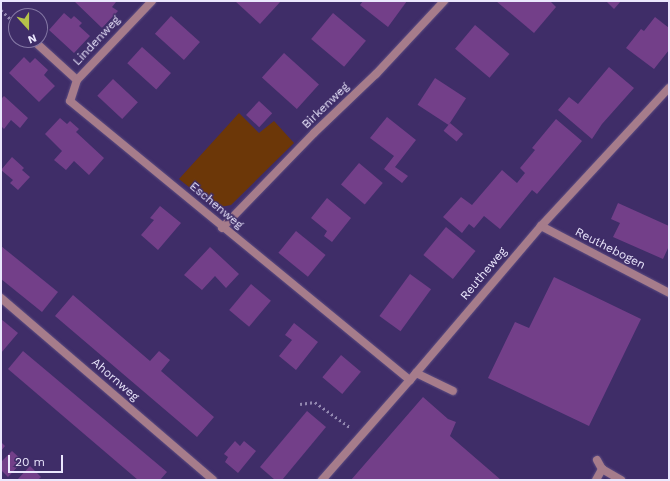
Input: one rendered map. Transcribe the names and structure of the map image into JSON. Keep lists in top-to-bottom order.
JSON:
{
  "streets": {
    "street": [
      "Lindenweg",
      "Birkenweg",
      "Eschenweg",
      "Reuthebogen",
      "Reutheweg",
      "Ahornweg"
    ]
  },
  "crossings": [
    ["Lindenweg", "Eschenweg"],
    ["Birkenweg", "Eschenweg"],
    ["Eschenweg", "Reutheweg"],
    ["Reuthebogen", "Reutheweg"]
  ],
  "scale_bar": "20 m",
  "north": "bottom"
}
